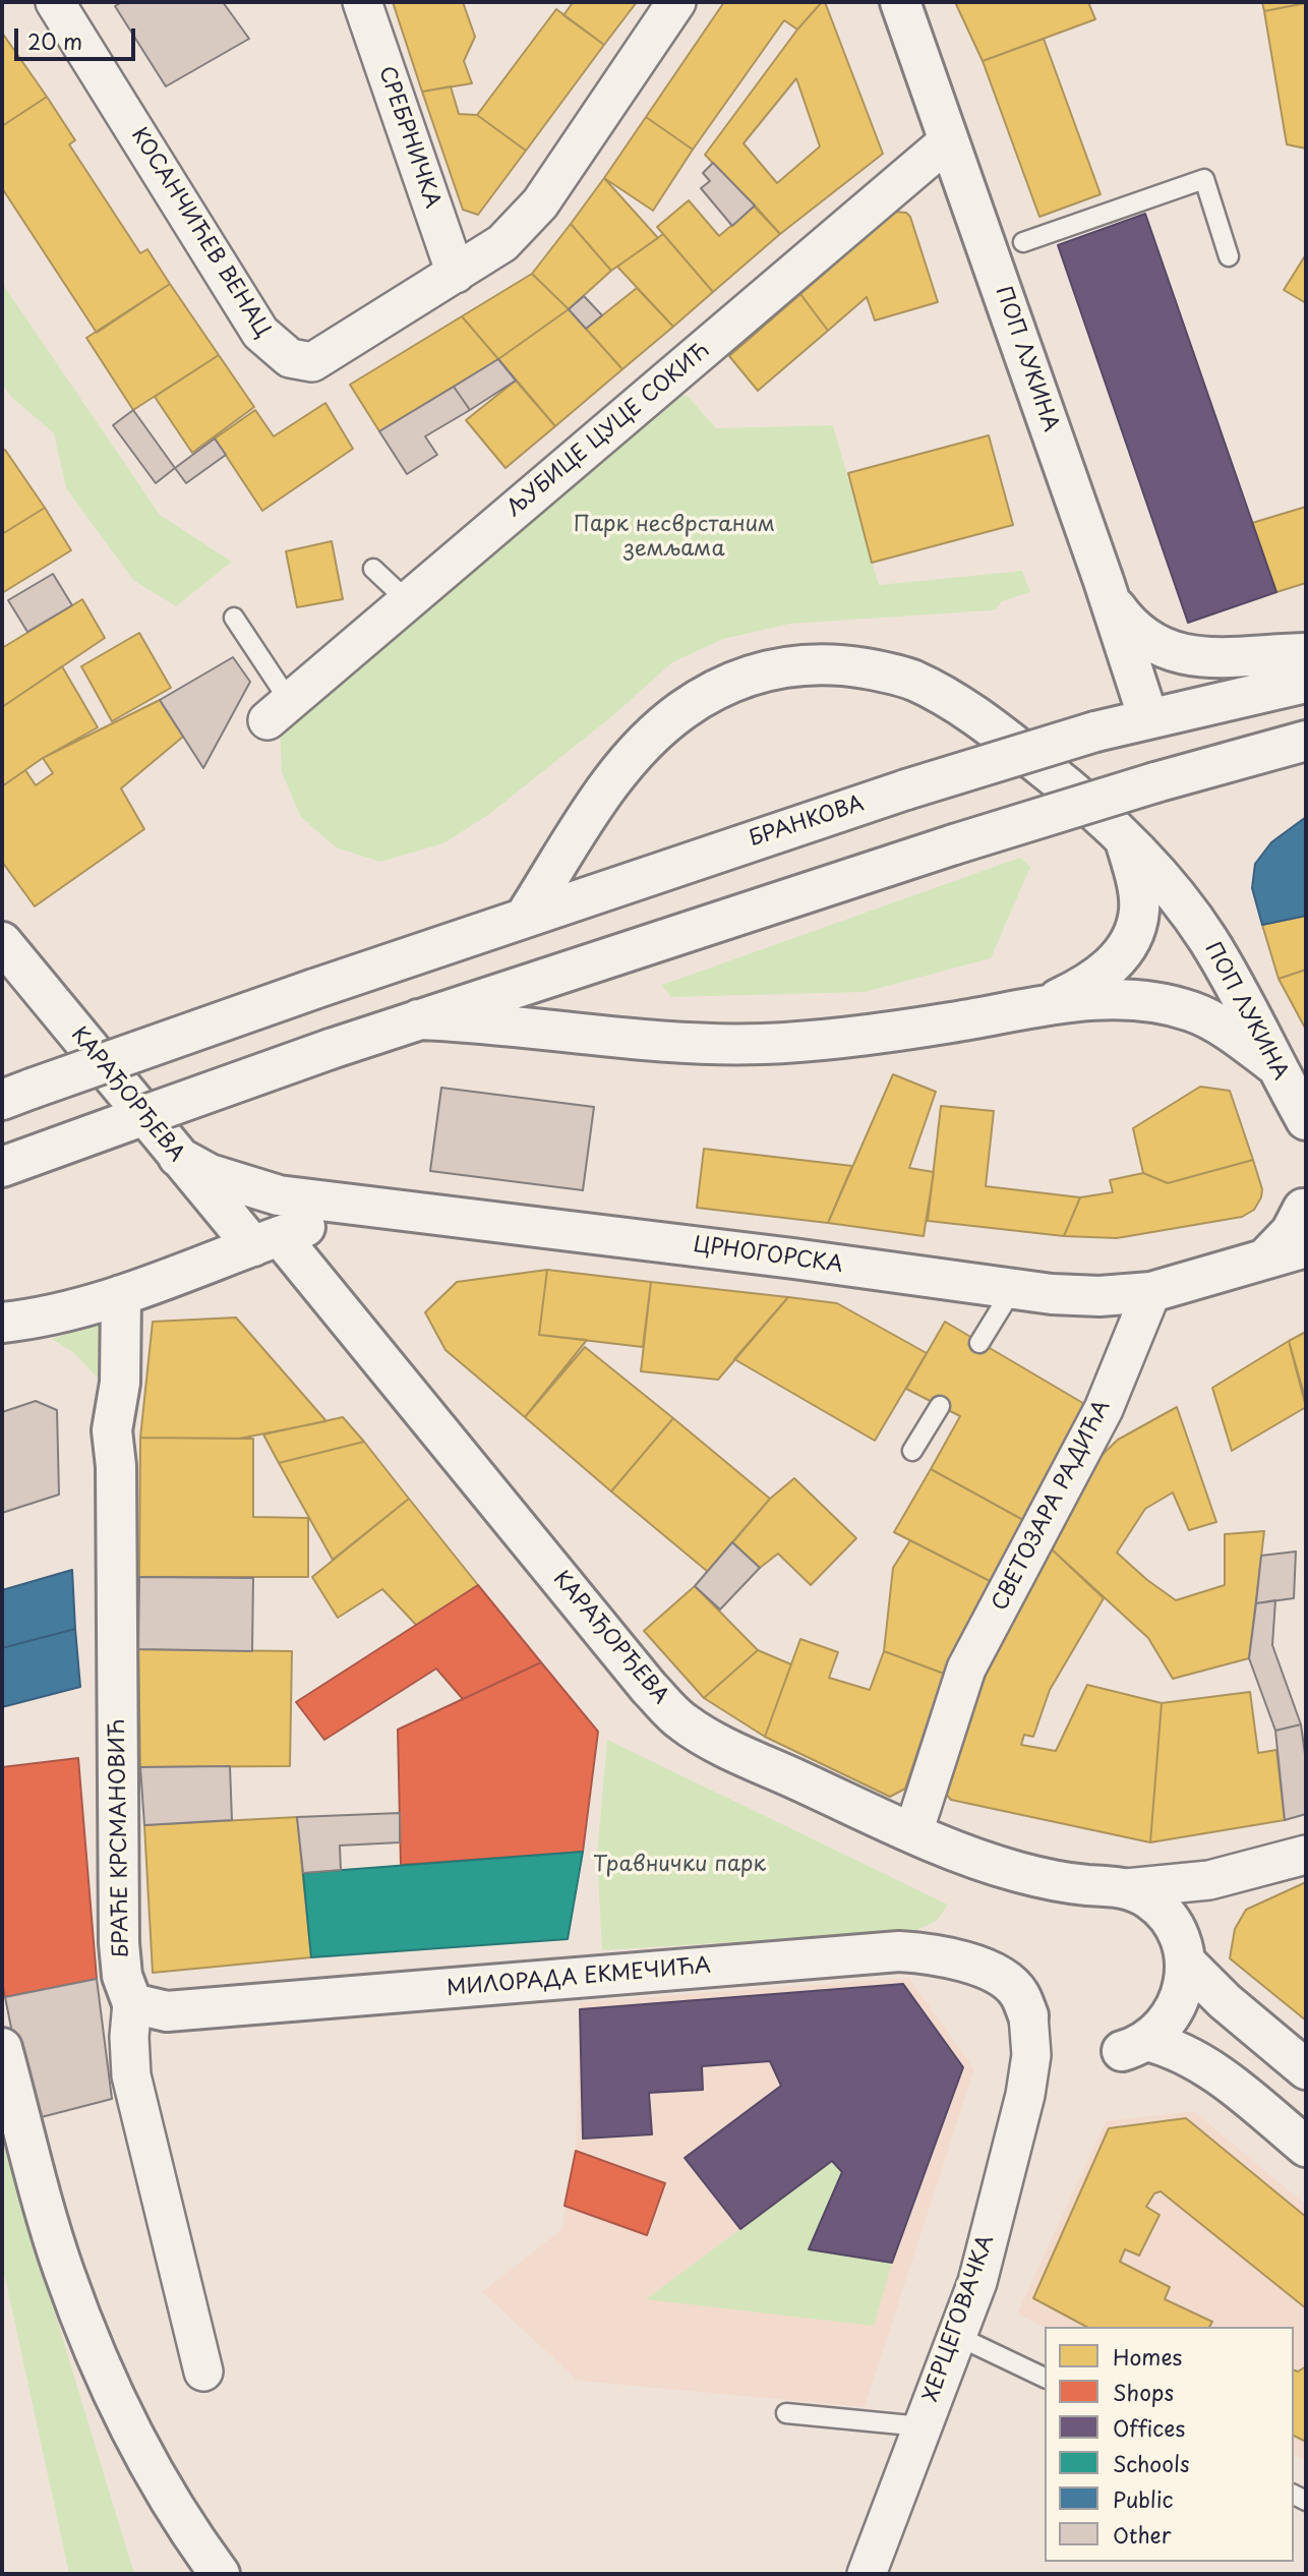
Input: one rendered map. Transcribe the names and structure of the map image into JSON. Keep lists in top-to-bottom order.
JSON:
{
  "streets": {
    "main road": [
      "ПОП ЛУКИНА",
      "БРАНКОВА",
      "КАРАЂОРЂЕВА",
      "ЦРНОГОРСКА",
      "БРАЋЕ КРСМАНОВИЋ",
      "МИЛОРАДА ЕКМЕЧИЋА"
    ],
    "street": [
      "СРЕБРНИЧКА",
      "КОСАНЧИЋЕВ ВЕНАЦ",
      "ЉУБИЦЕ ЦУЦЕ СОКИЋ",
      "СВЕТОЗАРА РАДИЋА",
      "ХЕРЦЕГОВАЧКА"
    ]
  },
  "crossings": [
    ["СРЕБРНИЧКА", "КОСАНЧИЋЕВ ВЕНАЦ"],
    ["ПОП ЛУКИНА", "ЉУБИЦЕ ЦУЦЕ СОКИЋ"],
    ["ПОП ЛУКИНА", "БРАНКОВА"],
    ["КАРАЂОРЂЕВА", "ЦРНОГОРСКА"],
    ["КАРАЂОРЂЕВА", "СВЕТОЗАРА РАДИЋА"],
    ["ЦРНОГОРСКА", "СВЕТОЗАРА РАДИЋА"],
    ["БРАЋЕ КРСМАНОВИЋ", "МИЛОРАДА ЕКМЕЧИЋА"],
    ["МИЛОРАДА ЕКМЕЧИЋА", "ХЕРЦЕГОВАЧКА"]
  ],
  "parks": ["Парк несврстаним земљама", "Травнички парк"],
  "legend": [
    "Homes",
    "Shops",
    "Offices",
    "Schools",
    "Public",
    "Other"
  ],
  "scale_bar": "20 m"
}
